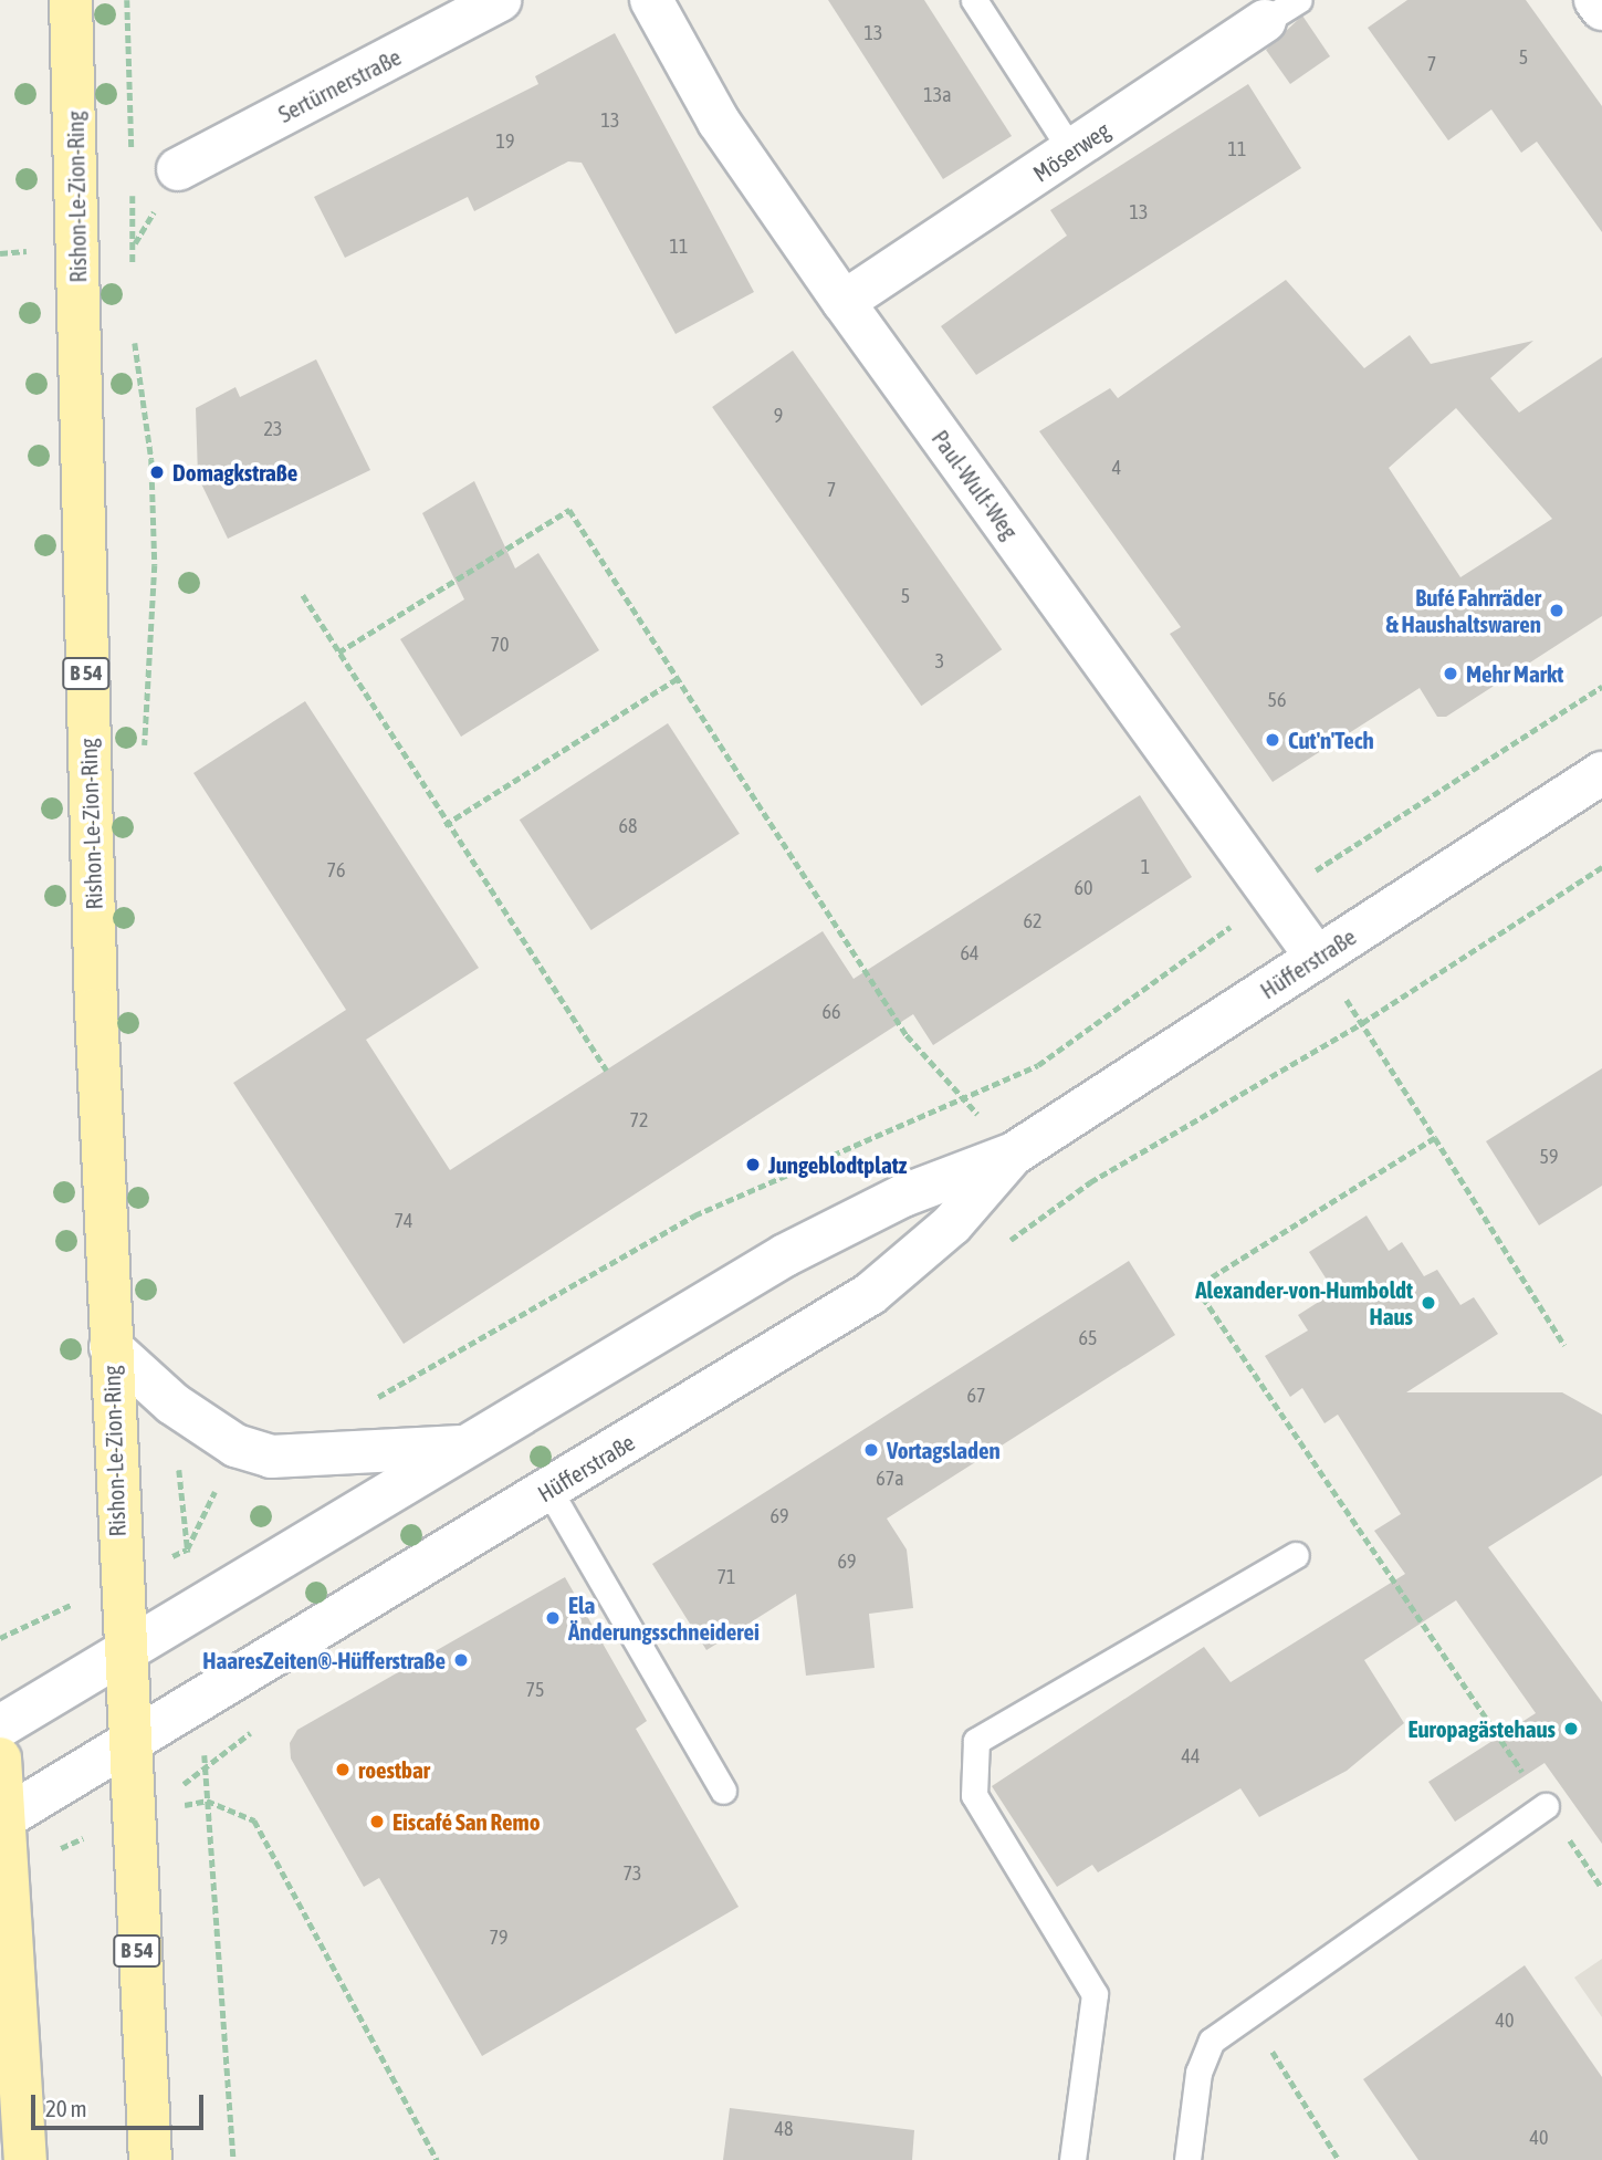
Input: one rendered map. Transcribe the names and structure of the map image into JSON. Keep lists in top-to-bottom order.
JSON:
{
  "streets": {
    "main road": ["Rishon-Le-Zion-Ring", "B 54"],
    "street": [
      "Sertürnerstraße",
      "Möserweg",
      "Paul-Wulf-Weg",
      "Hüfferstraße"
    ]
  },
  "crossings": [
    ["Möserweg", "Paul-Wulf-Weg"],
    ["Rishon-Le-Zion-Ring", "B 54"],
    ["Rishon-Le-Zion-Ring", "Hüfferstraße"],
    ["Paul-Wulf-Weg", "Hüfferstraße"],
    ["B 54", "Hüfferstraße"]
  ],
  "places": [
    "Domagkstraße",
    "Bufé Fahrräder & Haushaltswaren",
    "Mehr Markt",
    "Cut'n'Tech",
    "Jungeblodtplatz",
    "Alexander-von-Humboldt Haus",
    "Vortagsladen",
    "Ela Änderungsschneiderei",
    "HaaresZeiten®-Hüfferstraße",
    "Europagästehaus",
    "roestbar",
    "Eiscafé San Remo"
  ],
  "house_numbers": [
    "13",
    "5",
    "7",
    "13a",
    "13",
    "19",
    "11",
    "13",
    "11",
    "9",
    "23",
    "4",
    "7",
    "5",
    "70",
    "3",
    "56",
    "68",
    "1",
    "76",
    "60",
    "62",
    "64",
    "66",
    "72",
    "59",
    "74",
    "65",
    "67",
    "67a",
    "69",
    "69",
    "71",
    "75",
    "44",
    "73",
    "79",
    "40",
    "48",
    "40"
  ],
  "scale_bar": "20 m"
}
